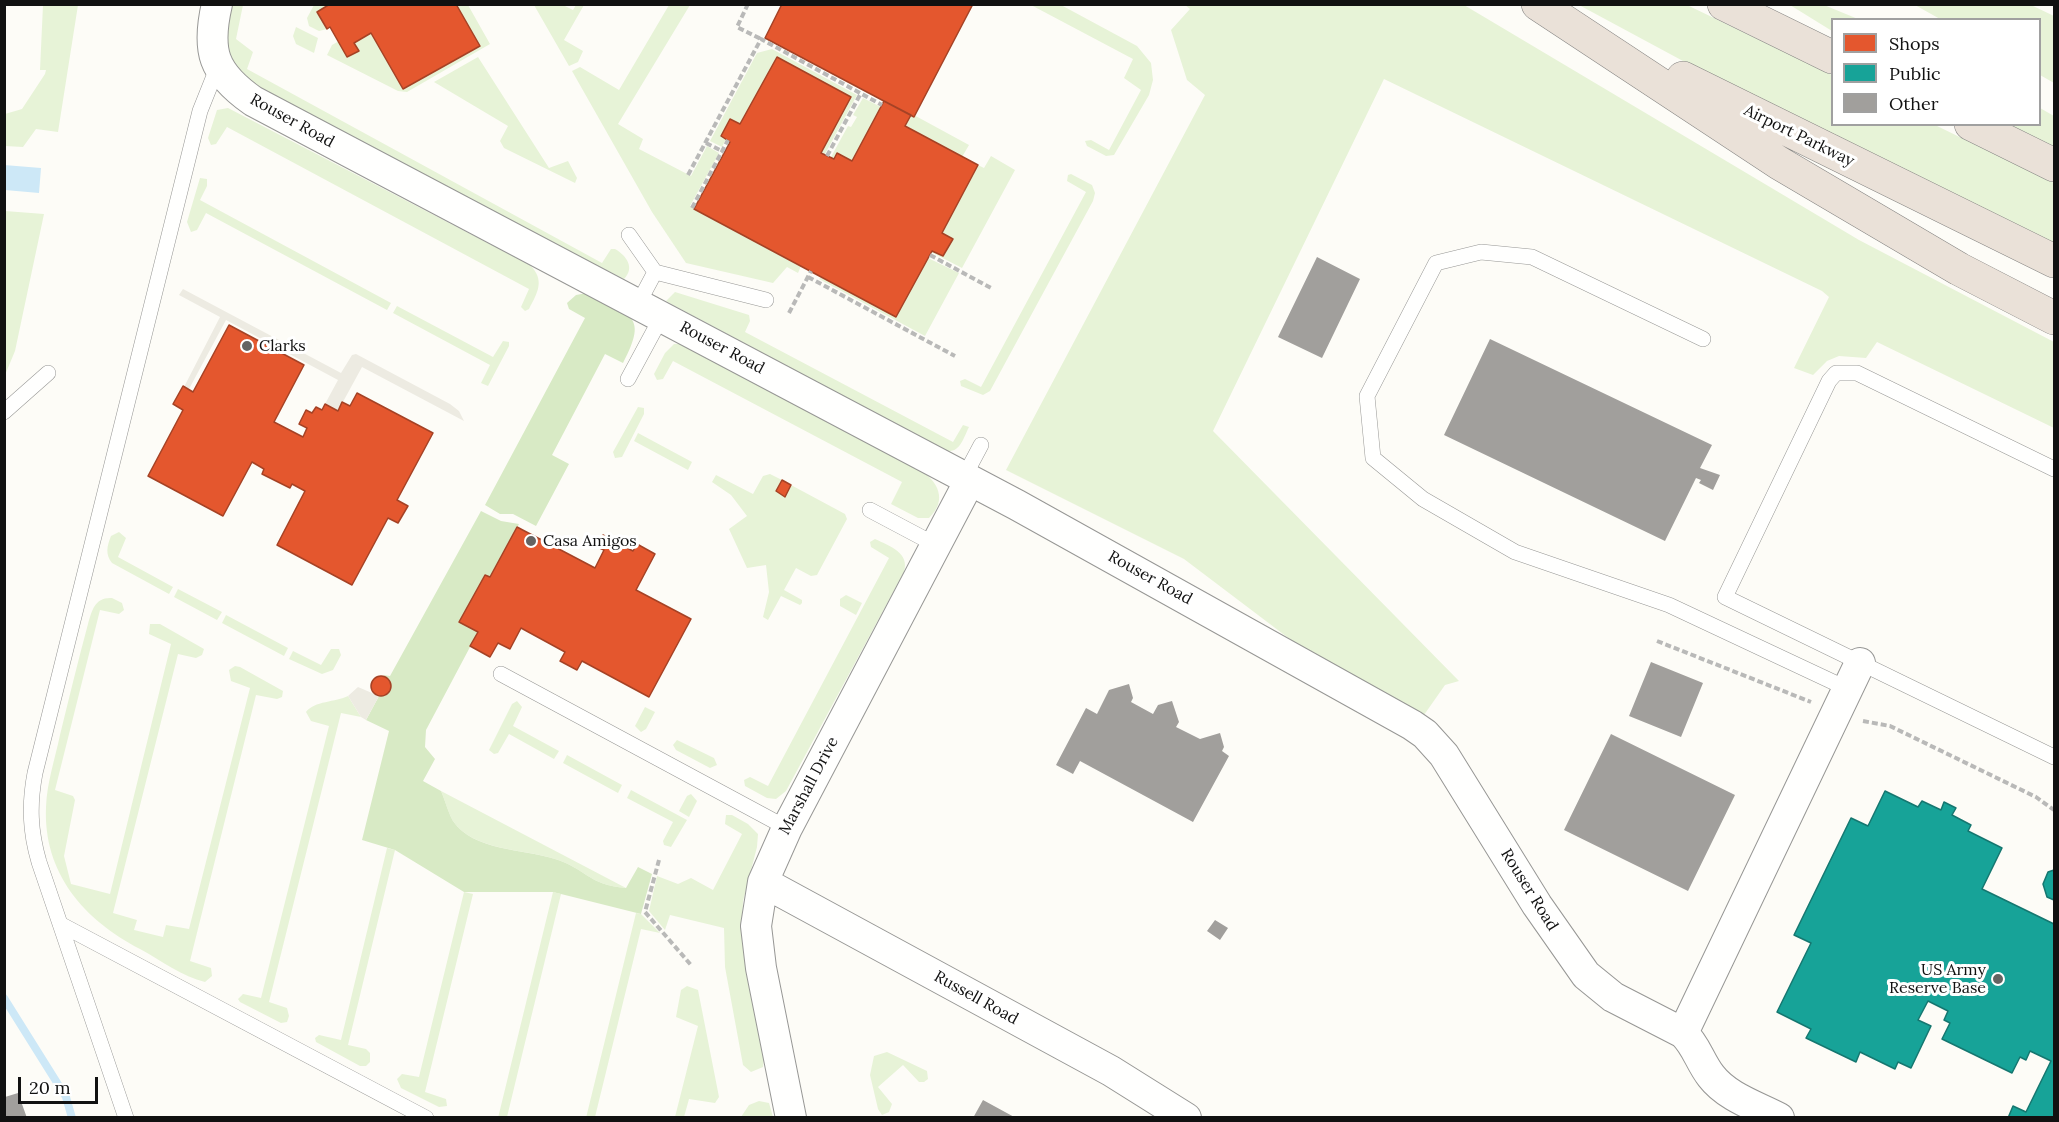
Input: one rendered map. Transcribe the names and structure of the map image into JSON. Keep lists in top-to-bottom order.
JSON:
{
  "streets": {
    "highway": ["Airport Parkway"],
    "street": ["Rouser Road", "Marshall Drive", "Russell Road"]
  },
  "crossings": [
    ["Rouser Road", "Marshall Drive"],
    ["Marshall Drive", "Russell Road"]
  ],
  "places": ["Clarks", "Casa Amigos", "US Army Reserve Base"],
  "legend": ["Shops", "Public", "Other"],
  "scale_bar": "20 m"
}
